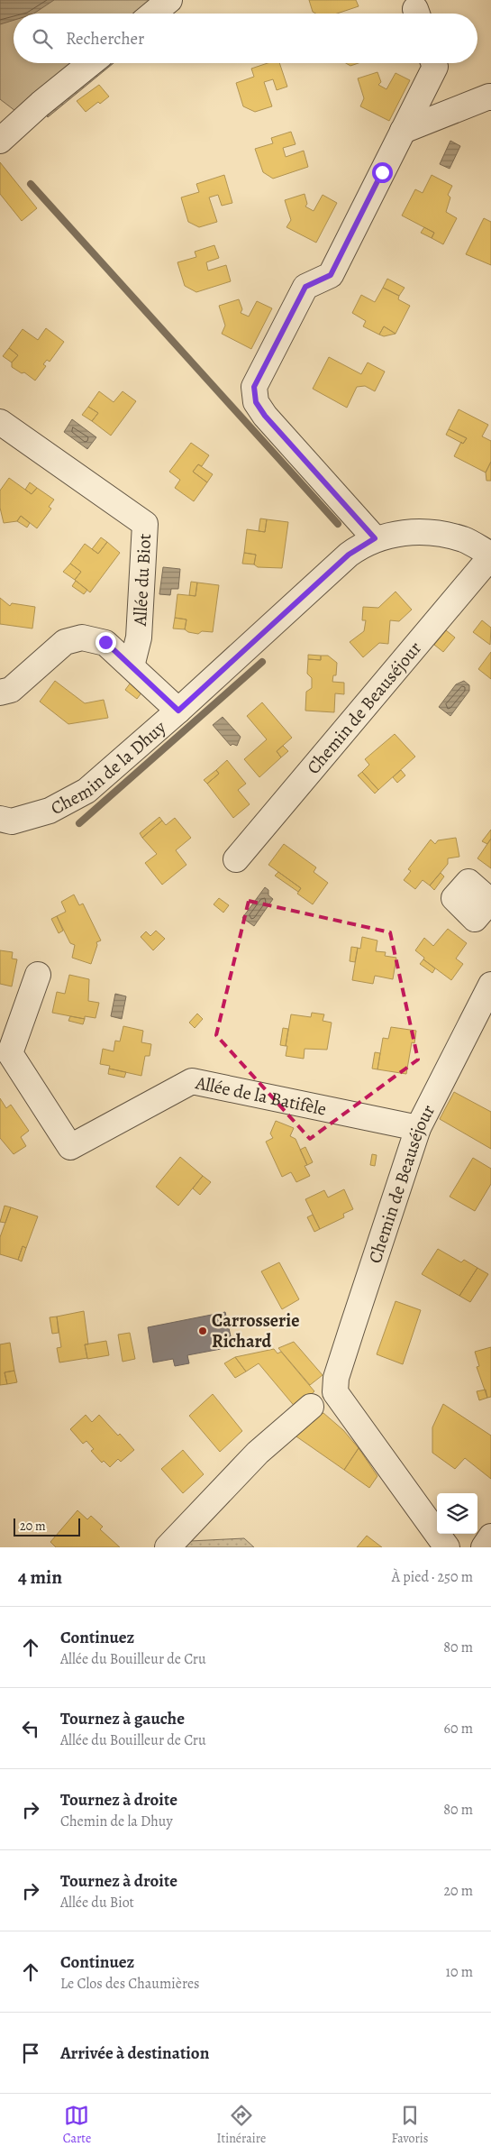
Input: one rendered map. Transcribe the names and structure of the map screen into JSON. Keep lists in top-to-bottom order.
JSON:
{
  "streets": {
    "street": [
      "Allée du Biot",
      "Chemin de Beauséjour",
      "Chemin de la Dhuy",
      "Allée de la Batifèle"
    ]
  },
  "crossings": [
    ["Chemin de Beauséjour", "Chemin de la Dhuy"],
    ["Chemin de Beauséjour", "Allée de la Batifèle"]
  ],
  "places": ["Carrosserie Richard"],
  "scale_bar": "20 m",
  "page": {
    "search": "Rechercher",
    "scale": "20 m",
    "heading": ["4 min", "À pied · 250 m"],
    "list": [
      ["Continuez", "Allée du Bouilleur de Cru", "80 m"],
      ["Tournez à gauche", "Allée du Bouilleur de Cru", "60 m"],
      ["Tournez à droite", "Chemin de la Dhuy", "80 m"],
      ["Tournez à droite", "Allée du Biot", "20 m"],
      ["Continuez", "Le Clos des Chaumières", "10 m"],
      "Arrivée à destination"
    ],
    "nav": ["Carte", "Itinéraire", "Favoris"]
  }
}
